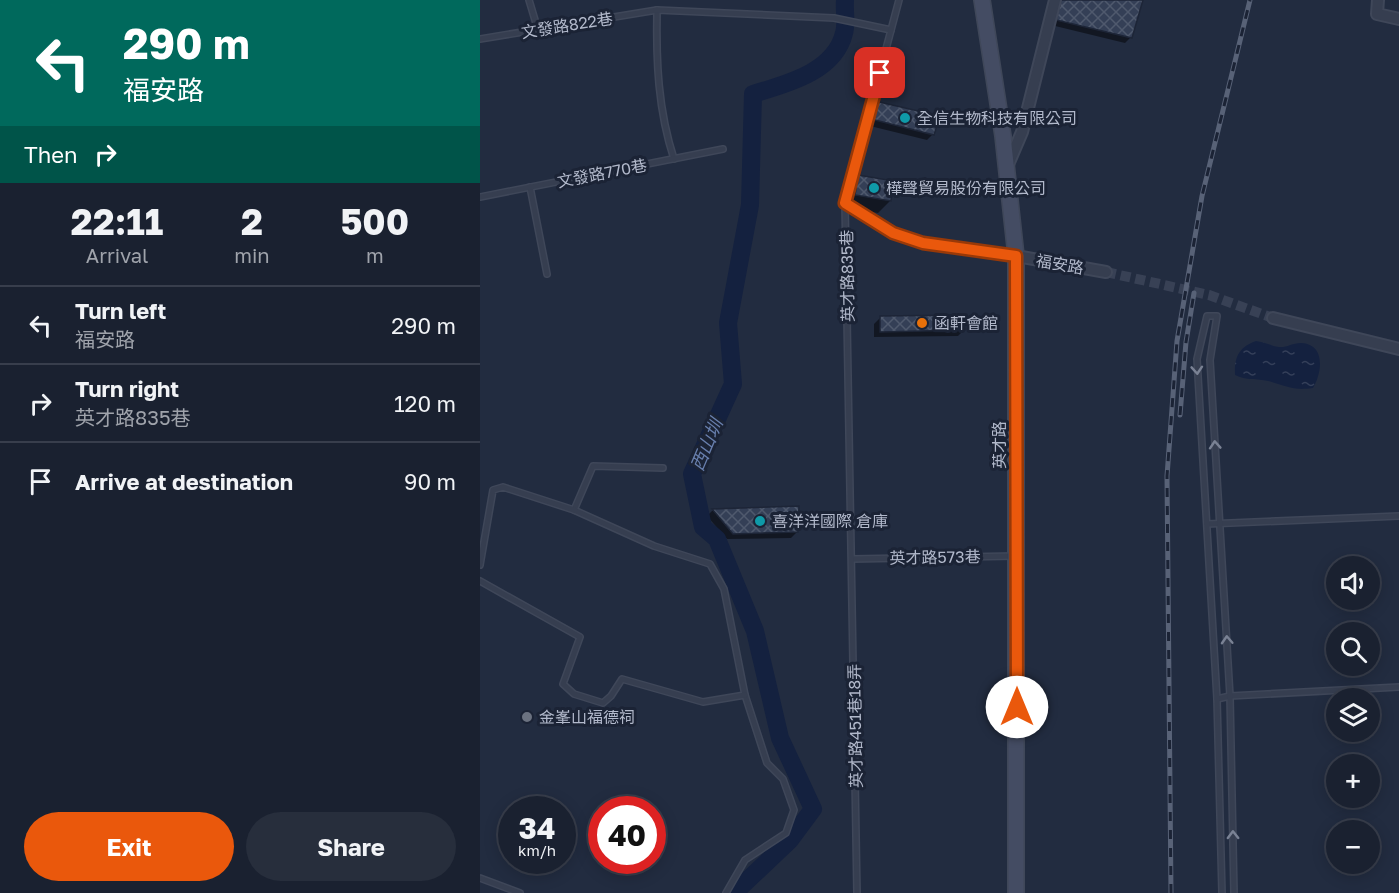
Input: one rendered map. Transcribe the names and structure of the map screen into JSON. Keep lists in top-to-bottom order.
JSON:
{
  "streets": {
    "street": ["福安路", "英才路"],
    "lane": [
      "文發路822巷",
      "文發路770巷",
      "英才路835巷",
      "英才路573巷",
      "英才路451巷18弄"
    ]
  },
  "crossings": [
    ["文發路822巷", "英才路835巷"],
    ["福安路", "英才路835巷"],
    ["福安路", "英才路"],
    ["英才路835巷", "英才路573巷"],
    ["英才路835巷", "英才路451巷18弄"],
    ["英才路", "英才路573巷"],
    ["英才路573巷", "英才路451巷18弄"]
  ],
  "water": ["西山圳"],
  "places": [
    "全信生物科技有限公司",
    "樺聲貿易股份有限公司",
    "函軒會館",
    "喜洋洋國際 倉庫",
    "金峯山福德祠"
  ],
  "page": {
    "turn": ["290 m", "福安路"],
    "then": "Then",
    "eta": [
      "22:11",
      "Arrival",
      "2",
      "min",
      "500",
      "m"
    ],
    "list": [
      {
        "name": "Turn left",
        "note": "福安路",
        "value": "290 m"
      },
      {
        "name": "Turn right",
        "note": "英才路835巷",
        "value": "120 m"
      },
      {
        "name": "Arrive at destination",
        "value": "90 m"
      }
    ],
    "map_buttons": ["+", "−"],
    "speed": "34 km/h",
    "limit": "40",
    "buttons": ["Exit", "Share"]
  }
}
